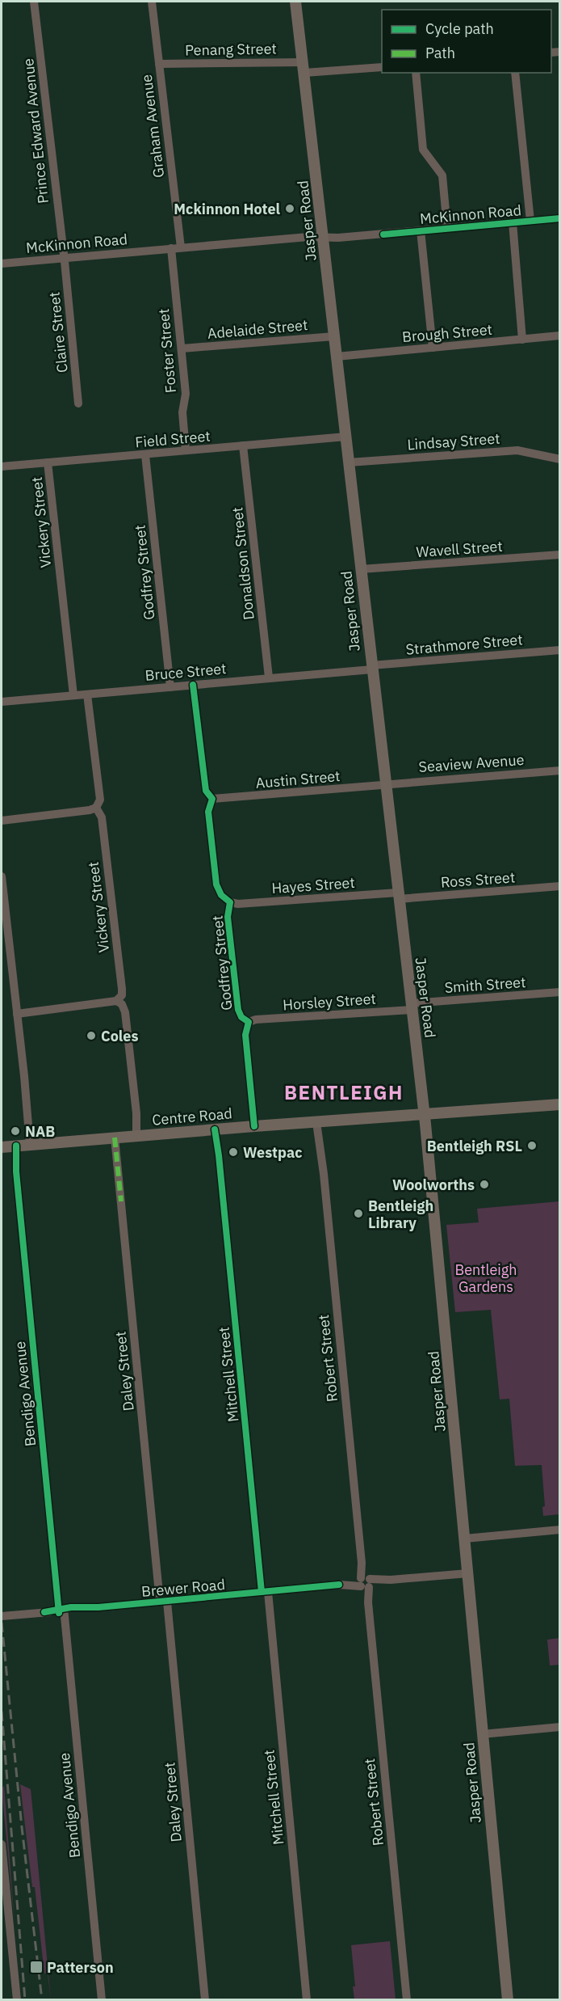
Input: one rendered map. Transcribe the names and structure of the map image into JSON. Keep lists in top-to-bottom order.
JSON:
{
  "streets": {
    "main road": ["Jasper Road", "Centre Road"],
    "street": [
      "Penang Street",
      "Graham Avenue",
      "Prince Edward Avenue",
      "McKinnon Road",
      "Adelaide Street",
      "Claire Street",
      "Brough Street",
      "Foster Street",
      "Field Street",
      "Lindsay Street",
      "Vickery Street",
      "Wavell Street",
      "Donaldson Street",
      "Godfrey Street",
      "Strathmore Street",
      "Bruce Street",
      "Seaview Avenue",
      "Austin Street",
      "Ross Street",
      "Hayes Street",
      "Smith Street",
      "Horsley Street",
      "Robert Street",
      "Daley Street",
      "Mitchell Street",
      "Bendigo Avenue",
      "Brewer Road"
    ]
  },
  "crossings": [
    ["Penang Street", "Graham Avenue"],
    ["Penang Street", "Jasper Road"],
    ["Graham Avenue", "McKinnon Road"],
    ["Prince Edward Avenue", "McKinnon Road"],
    ["Prince Edward Avenue", "Claire Street"],
    ["McKinnon Road", "Jasper Road"],
    ["McKinnon Road", "Claire Street"],
    ["McKinnon Road", "Foster Street"],
    ["Jasper Road", "Adelaide Street"],
    ["Jasper Road", "Brough Street"],
    ["Jasper Road", "Field Street"],
    ["Jasper Road", "Lindsay Street"],
    ["Jasper Road", "Wavell Street"],
    ["Jasper Road", "Strathmore Street"],
    ["Jasper Road", "Bruce Street"],
    ["Jasper Road", "Seaview Avenue"],
    ["Jasper Road", "Austin Street"],
    ["Jasper Road", "Ross Street"],
    ["Jasper Road", "Hayes Street"],
    ["Jasper Road", "Smith Street"],
    ["Jasper Road", "Horsley Street"],
    ["Jasper Road", "Centre Road"],
    ["Jasper Road", "Brewer Road"],
    ["Adelaide Street", "Foster Street"],
    ["Foster Street", "Field Street"],
    ["Field Street", "Vickery Street"],
    ["Field Street", "Donaldson Street"],
    ["Field Street", "Godfrey Street"],
    ["Vickery Street", "Bruce Street"],
    ["Donaldson Street", "Bruce Street"],
    ["Godfrey Street", "Bruce Street"],
    ["Godfrey Street", "Austin Street"],
    ["Godfrey Street", "Hayes Street"],
    ["Godfrey Street", "Horsley Street"],
    ["Godfrey Street", "Centre Road"],
    ["Strathmore Street", "Bruce Street"],
    ["Seaview Avenue", "Austin Street"],
    ["Ross Street", "Hayes Street"],
    ["Smith Street", "Horsley Street"],
    ["Centre Road", "Robert Street"],
    ["Centre Road", "Daley Street"],
    ["Centre Road", "Mitchell Street"],
    ["Centre Road", "Bendigo Avenue"],
    ["Robert Street", "Brewer Road"],
    ["Daley Street", "Brewer Road"],
    ["Mitchell Street", "Brewer Road"],
    ["Bendigo Avenue", "Brewer Road"]
  ],
  "districts": ["BENTLEIGH"],
  "parks": ["Bentleigh Gardens"],
  "places": {
    "other": [
      "Mckinnon Hotel",
      "Coles",
      "NAB",
      "Bentleigh RSL",
      "Westpac",
      "Woolworths",
      "Bentleigh Library"
    ],
    "transit": ["Patterson"]
  },
  "legend": ["Cycle path", "Path"]
}
